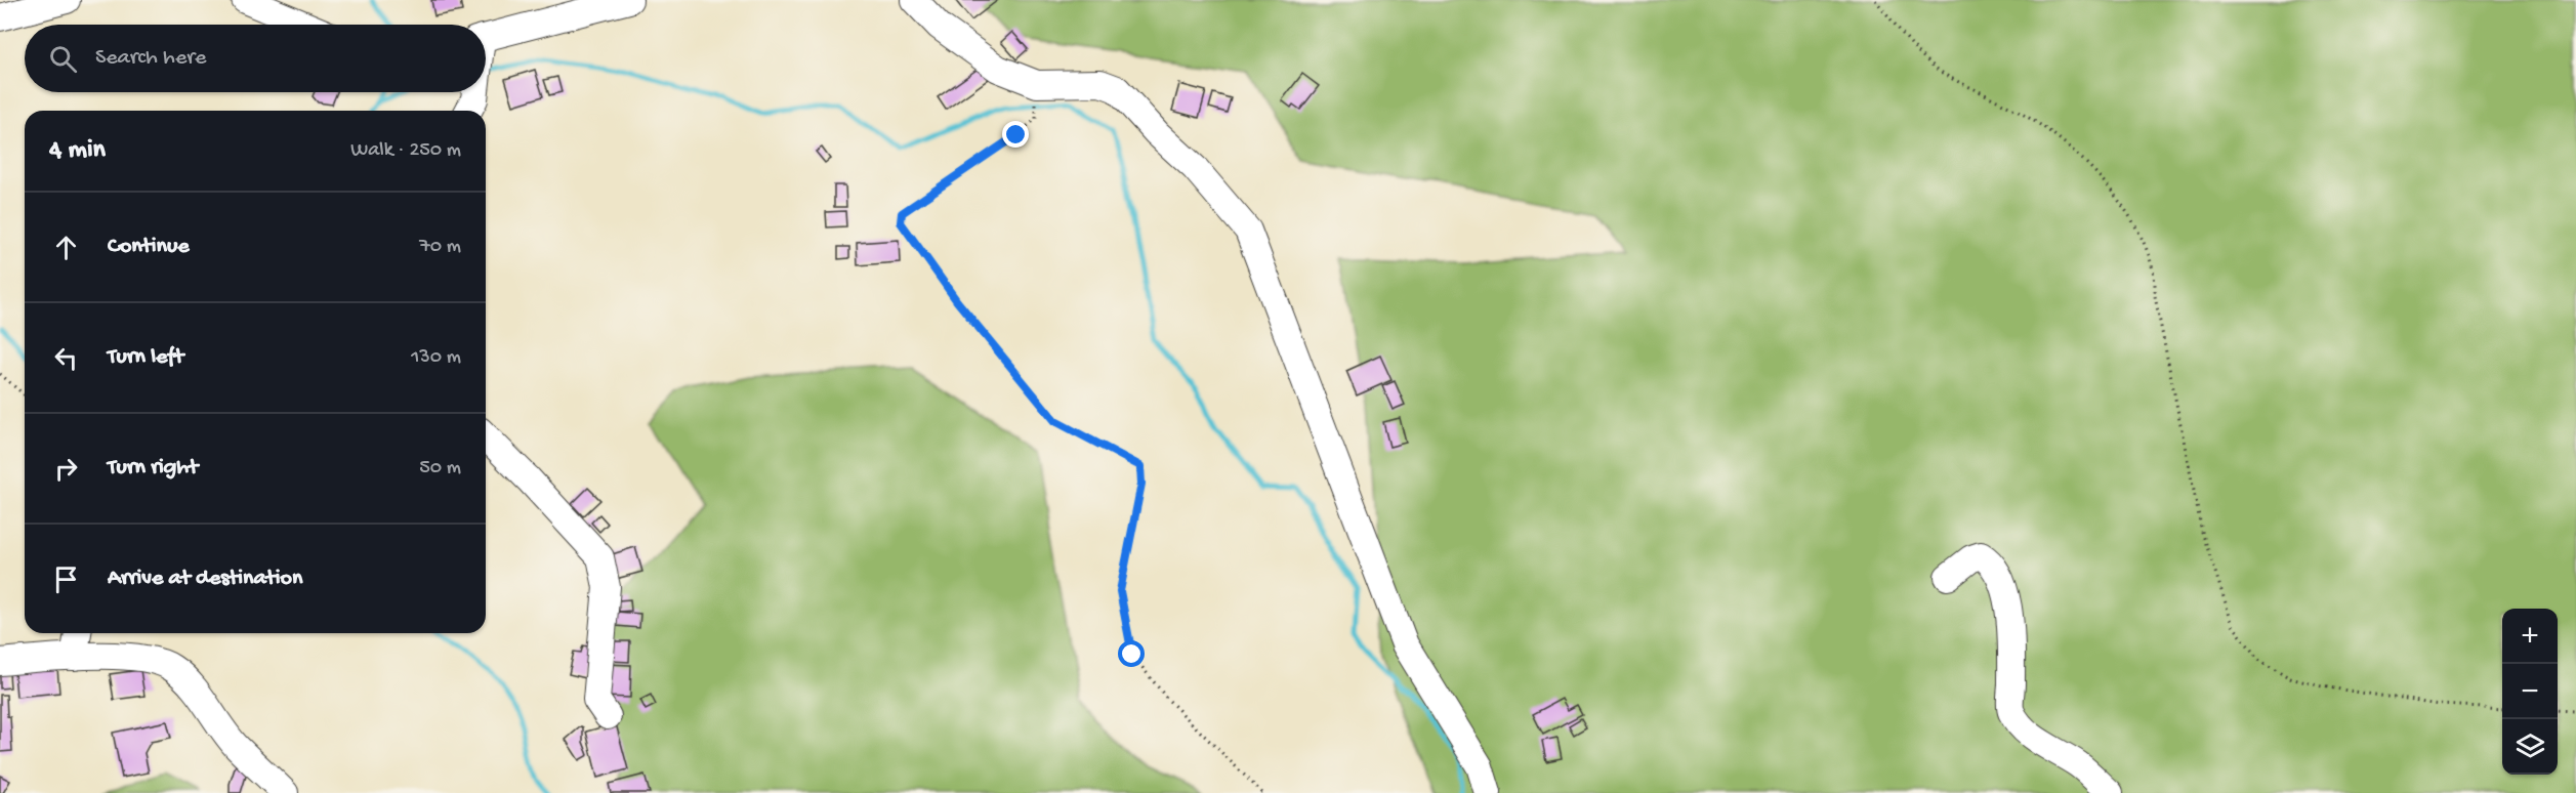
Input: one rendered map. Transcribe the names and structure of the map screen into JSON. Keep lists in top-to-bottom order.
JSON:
{
  "page": {
    "search": "Search here",
    "heading": ["4 min", "Walk · 250 m"],
    "list": [
      ["Continue", "70 m"],
      ["Turn left", "130 m"],
      ["Turn right", "50 m"],
      "Arrive at destination"
    ],
    "map_buttons": ["+", "−"]
  }
}
